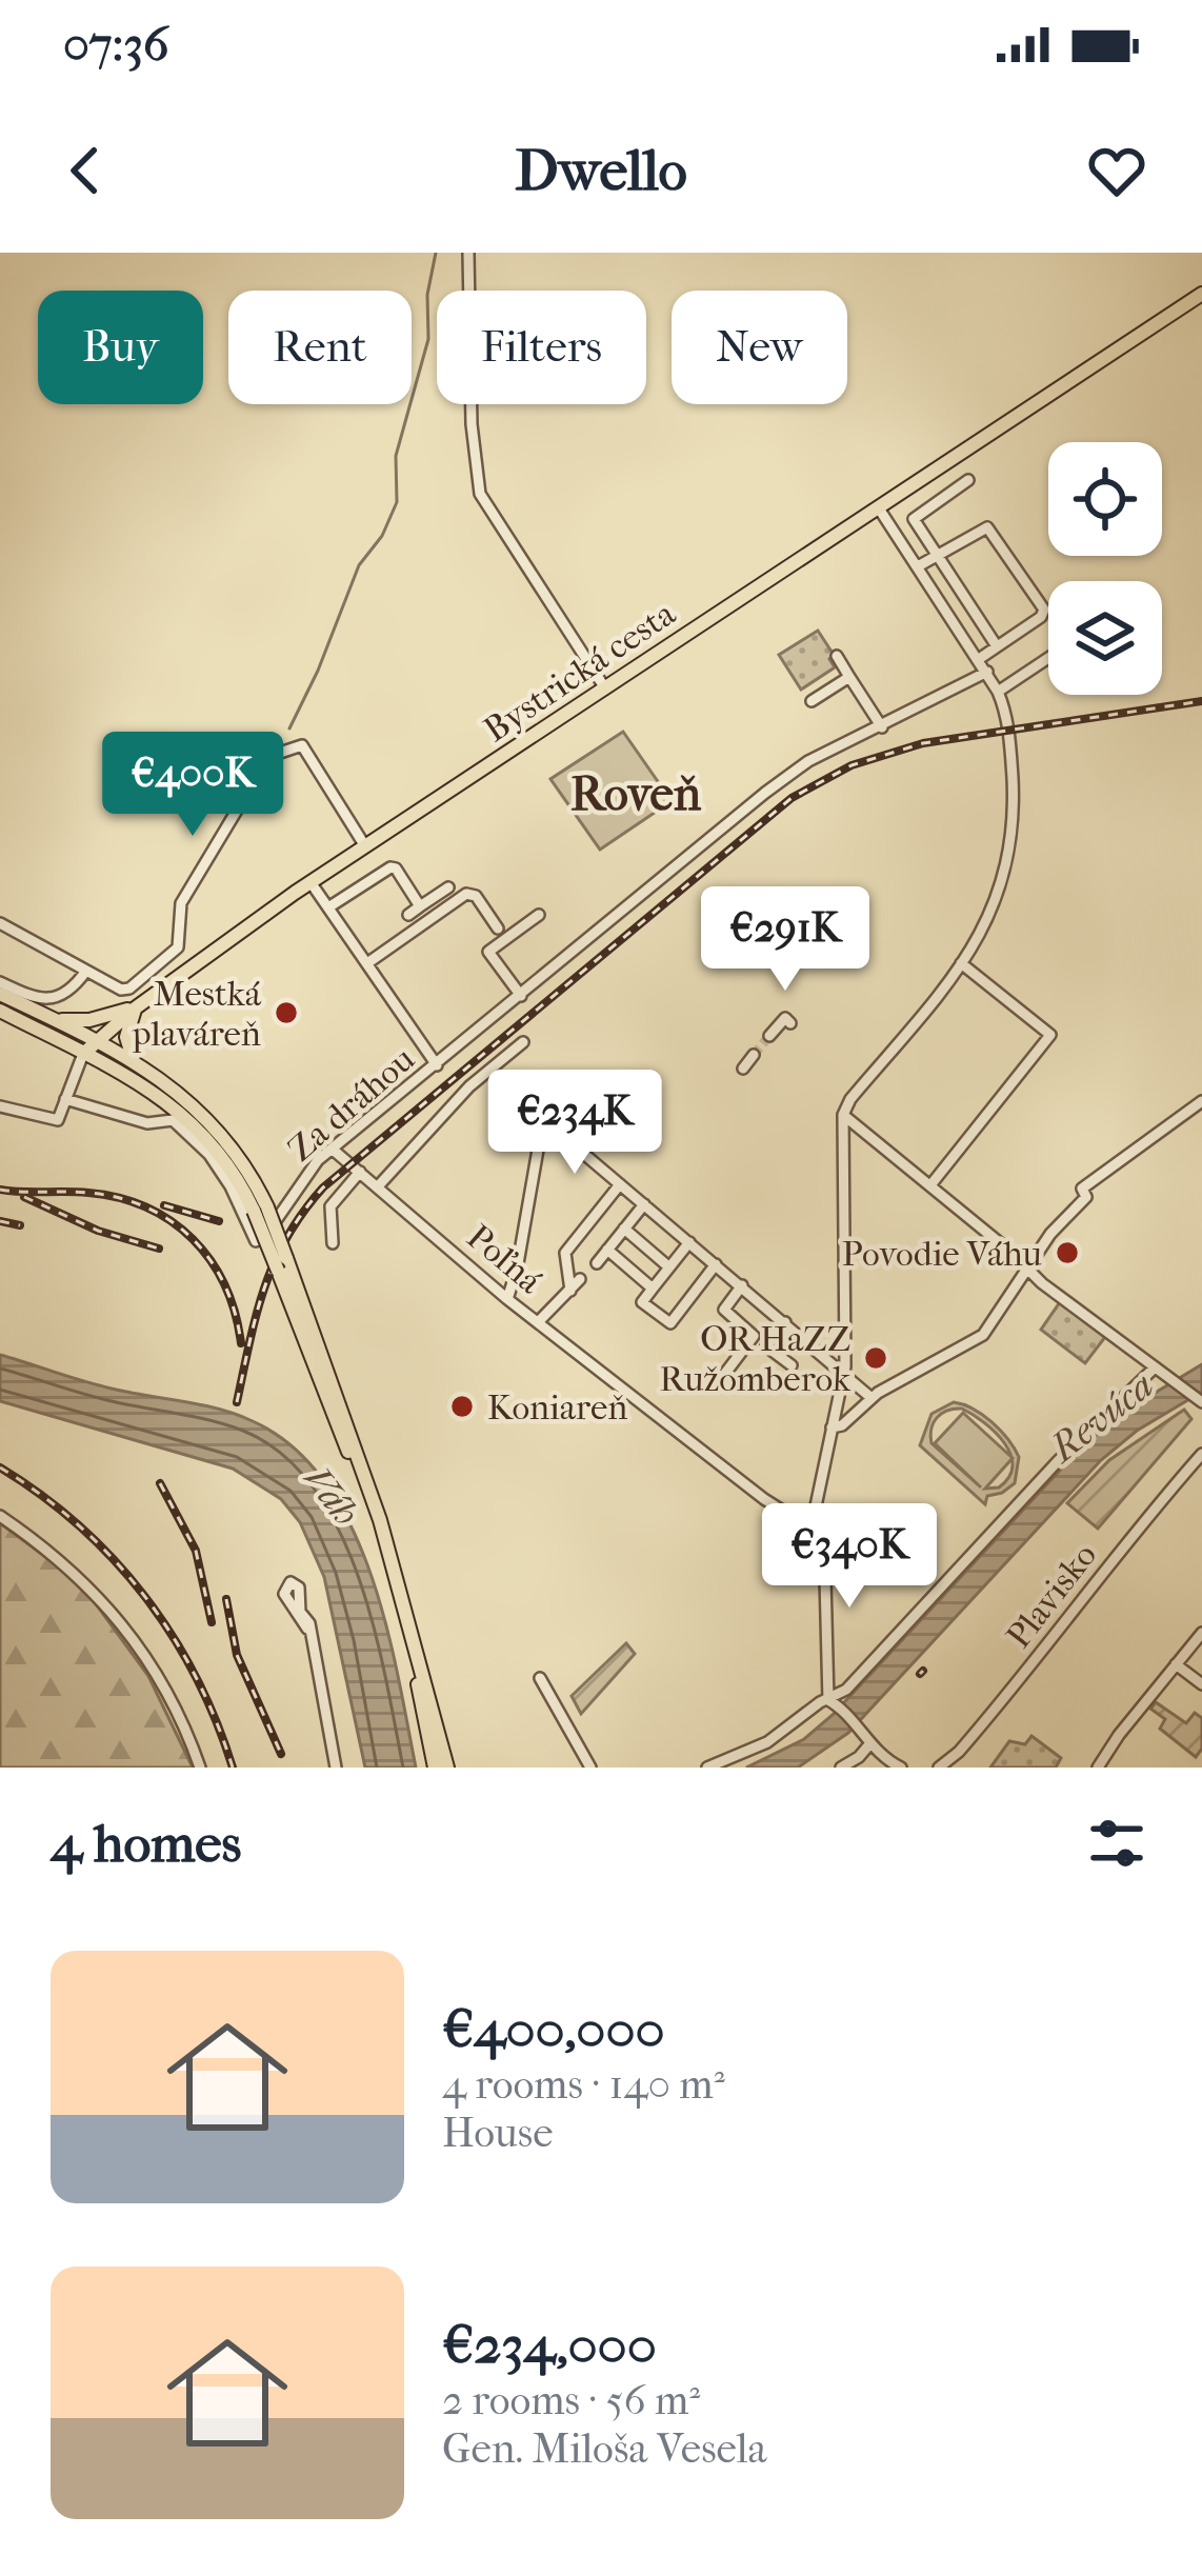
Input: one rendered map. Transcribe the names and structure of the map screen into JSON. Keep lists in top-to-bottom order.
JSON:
{
  "streets": {
    "main road": ["Bystrická cesta"],
    "street": ["Za dráhou", "Poľná", "Plavisko"]
  },
  "crossings": [
    ["Za dráhou", "Poľná"]
  ],
  "districts": ["Roveň"],
  "water": ["Revúca", "Váh"],
  "places": [
    "Mestká plaváreň",
    "Povodie Váhu",
    "OR HaZZ Ružomberok",
    "Koniareň"
  ],
  "page": {
    "status": "07:36",
    "header": "Dwello",
    "chip": [
      "Buy",
      "Rent",
      "Filters",
      "New"
    ],
    "price": [
      "€400K",
      "€291K",
      "€234K",
      "€340K"
    ],
    "heading": "4 homes",
    "list": [
      {
        "name": "€400,000",
        "note": "4 rooms · 140 m² · House"
      },
      {
        "name": "€234,000",
        "note": "2 rooms · 56 m² · Gen. Miloša Vesela"
      }
    ]
  }
}
